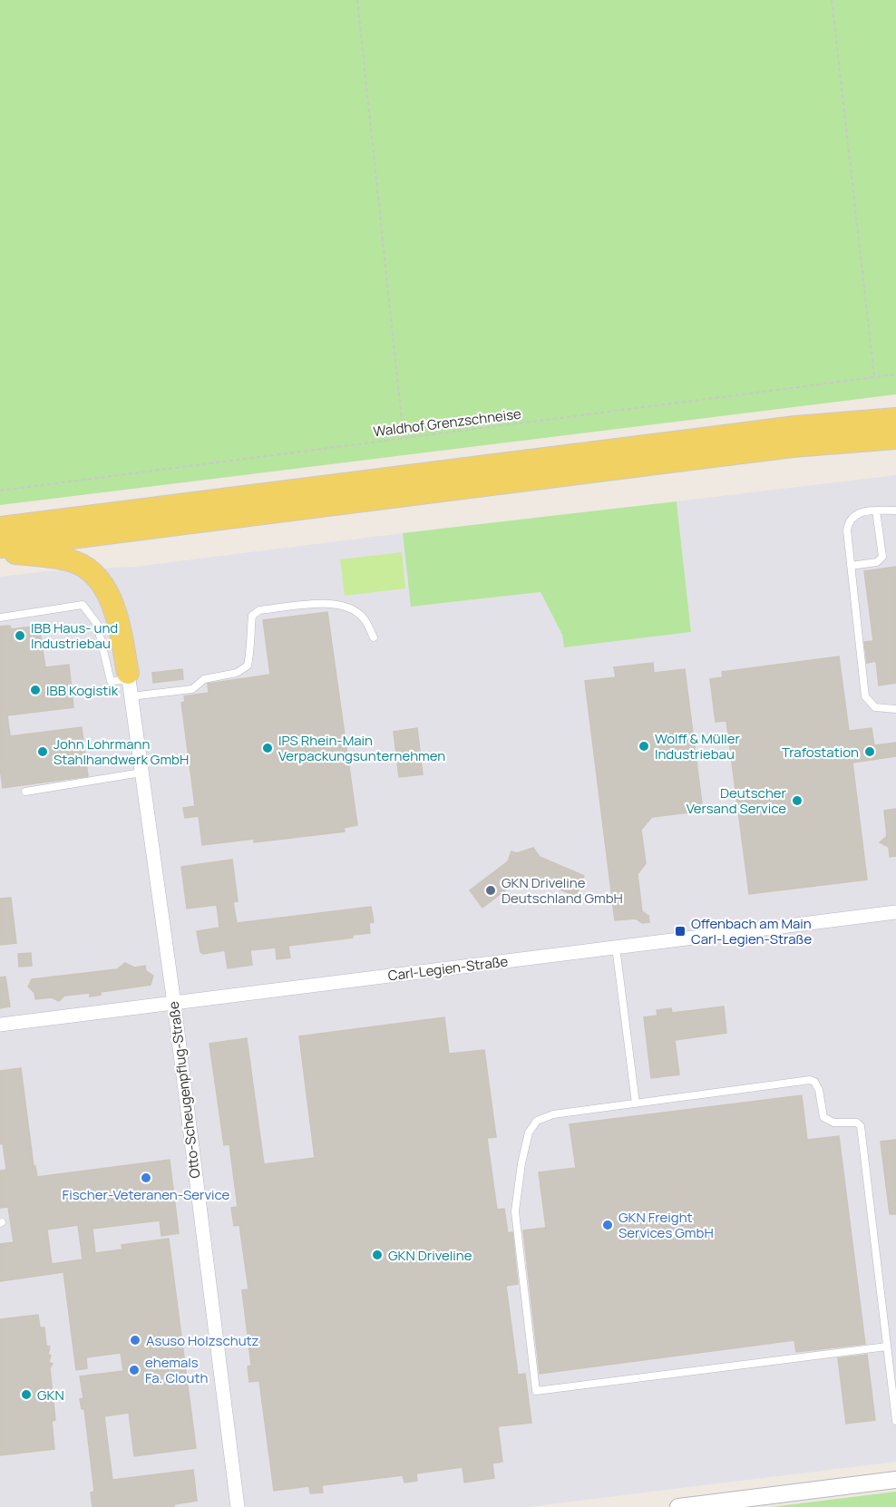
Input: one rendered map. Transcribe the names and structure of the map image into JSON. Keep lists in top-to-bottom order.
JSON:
{
  "streets": {
    "street": ["Carl-Legien-Straße", "Otto-Scheugenpflug-Straße"],
    "path": ["Waldhof Grenzschneise"]
  },
  "crossings": [
    ["Carl-Legien-Straße", "Otto-Scheugenpflug-Straße"]
  ],
  "places": {
    "other": [
      "IBB Haus- und Industriebau",
      "IBB Kogistik",
      "Wolff & Müller Industriebau",
      "IPS Rhein-Main Verpackungsunternehmen",
      "John Lohrmann Stahlhandwerk GmbH",
      "Trafostation",
      "Deutscher Versand Service",
      "GKN Driveline Deutschland GmbH",
      "Fischer-Veteranen-Service",
      "GKN Freight Services GmbH",
      "GKN Driveline",
      "Asuso Holzschutz",
      "ehemals Fa. Clouth",
      "GKN"
    ],
    "transit": ["Offenbach am Main Carl-Legien-Straße"]
  }
}
